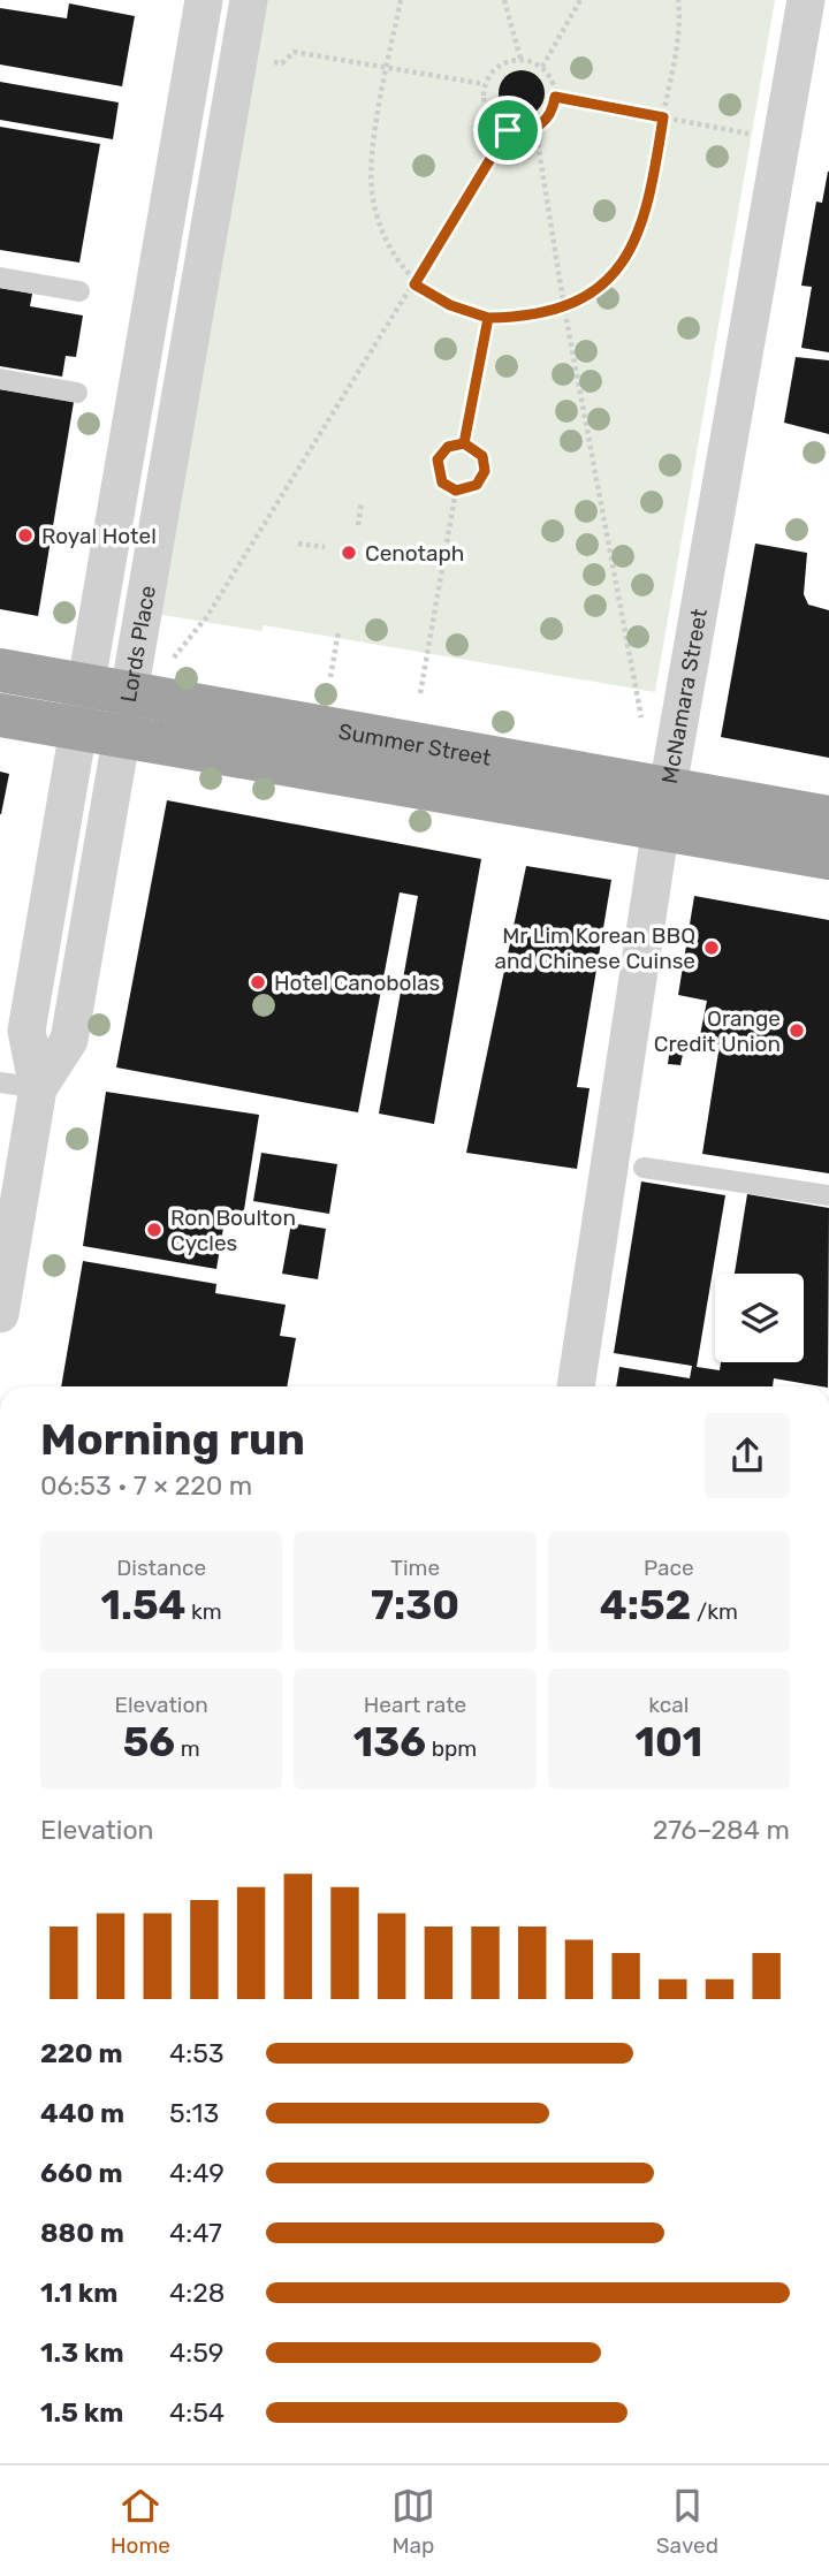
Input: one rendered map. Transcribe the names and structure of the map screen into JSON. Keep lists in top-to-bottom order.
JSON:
{
  "streets": {
    "highway": ["Summer Street"],
    "street": ["Lords Place", "McNamara Street"]
  },
  "crossings": [
    ["Lords Place", "Summer Street"],
    ["McNamara Street", "Summer Street"]
  ],
  "places": [
    "Royal Hotel",
    "Cenotaph",
    "Mr Lim Korean BBQ and Chinese Cuinse",
    "Hotel Canobolas",
    "Orange Credit Union",
    "Ron Boulton Cycles"
  ],
  "page": {
    "heading": ["Morning run", "06:53 · 7 × 220 m"],
    "stats": [
      ["Distance", "1.54 km"],
      ["Time", "7:30"],
      ["Pace", "4:52 /km"],
      ["Elevation", "56 m"],
      ["Heart rate", "136 bpm"],
      ["kcal", "101"]
    ],
    "chart": ["Elevation", "276–284 m"],
    "list": [
      {
        "name": "220 m",
        "note": "4:53"
      },
      {
        "name": "440 m",
        "note": "5:13"
      },
      {
        "name": "660 m",
        "note": "4:49"
      },
      {
        "name": "880 m",
        "note": "4:47"
      },
      {
        "name": "1.1 km",
        "note": "4:28"
      },
      {
        "name": "1.3 km",
        "note": "4:59"
      },
      {
        "name": "1.5 km",
        "note": "4:54"
      }
    ],
    "tabs": ["Home", "Map", "Saved"]
  }
}
